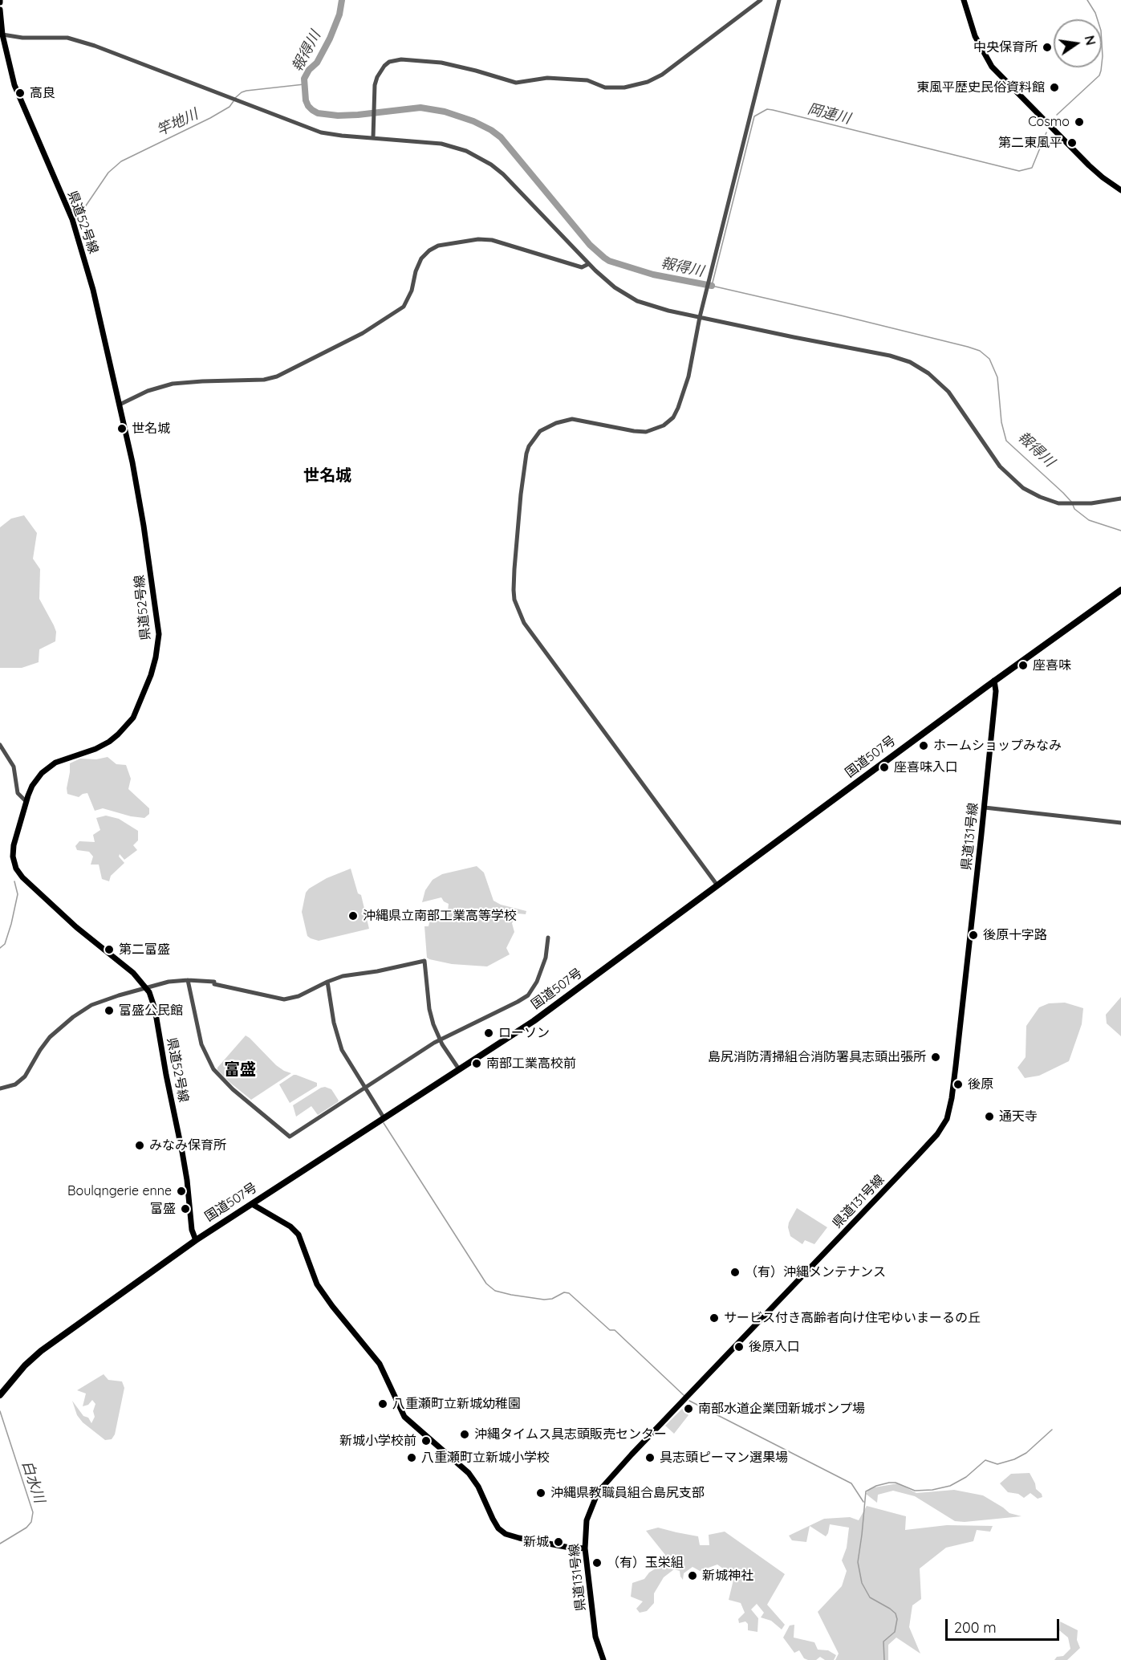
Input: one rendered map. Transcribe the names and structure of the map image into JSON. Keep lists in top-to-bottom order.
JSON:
{
  "streets": {
    "highway": ["国道507号"],
    "main road": ["県道52号線", "県道131号線"]
  },
  "crossings": [
    ["県道52号線", "国道507号"],
    ["国道507号", "県道131号線"]
  ],
  "districts": ["世名城", "富盛"],
  "water": [
    "報得川",
    "岡連川",
    "竿地川",
    "白水川"
  ],
  "places": [
    "中央保育所",
    "東風平歴史民俗資料館",
    "高良",
    "Cosmo",
    "第二東風平",
    "世名城",
    "座喜味",
    "ホームショップみなみ",
    "座喜味入口",
    "沖縄県立南部工業高等学校",
    "後原十字路",
    "第二富盛",
    "富盛公民館",
    "ローソン",
    "島尻消防清掃組合消防署具志頭出張所",
    "南部工業高校前",
    "後原",
    "通天寺",
    "みなみ保育所",
    "Boulqngerie enne",
    "富盛",
    "（有）沖縄メンテナンス",
    "サービス付き高齢者向け住宅ゆいまーるの丘",
    "後原入口",
    "八重瀬町立新城幼稚園",
    "南部水道企業団新城ポンプ場",
    "沖縄タイムス具志頭販売センター",
    "新城小学校前",
    "八重瀬町立新城小学校",
    "具志頭ピーマン選果場",
    "沖縄県教職員組合島尻支部",
    "新城",
    "（有）玉栄組",
    "新城神社"
  ],
  "scale_bar": "200 m",
  "north": "right"
}
